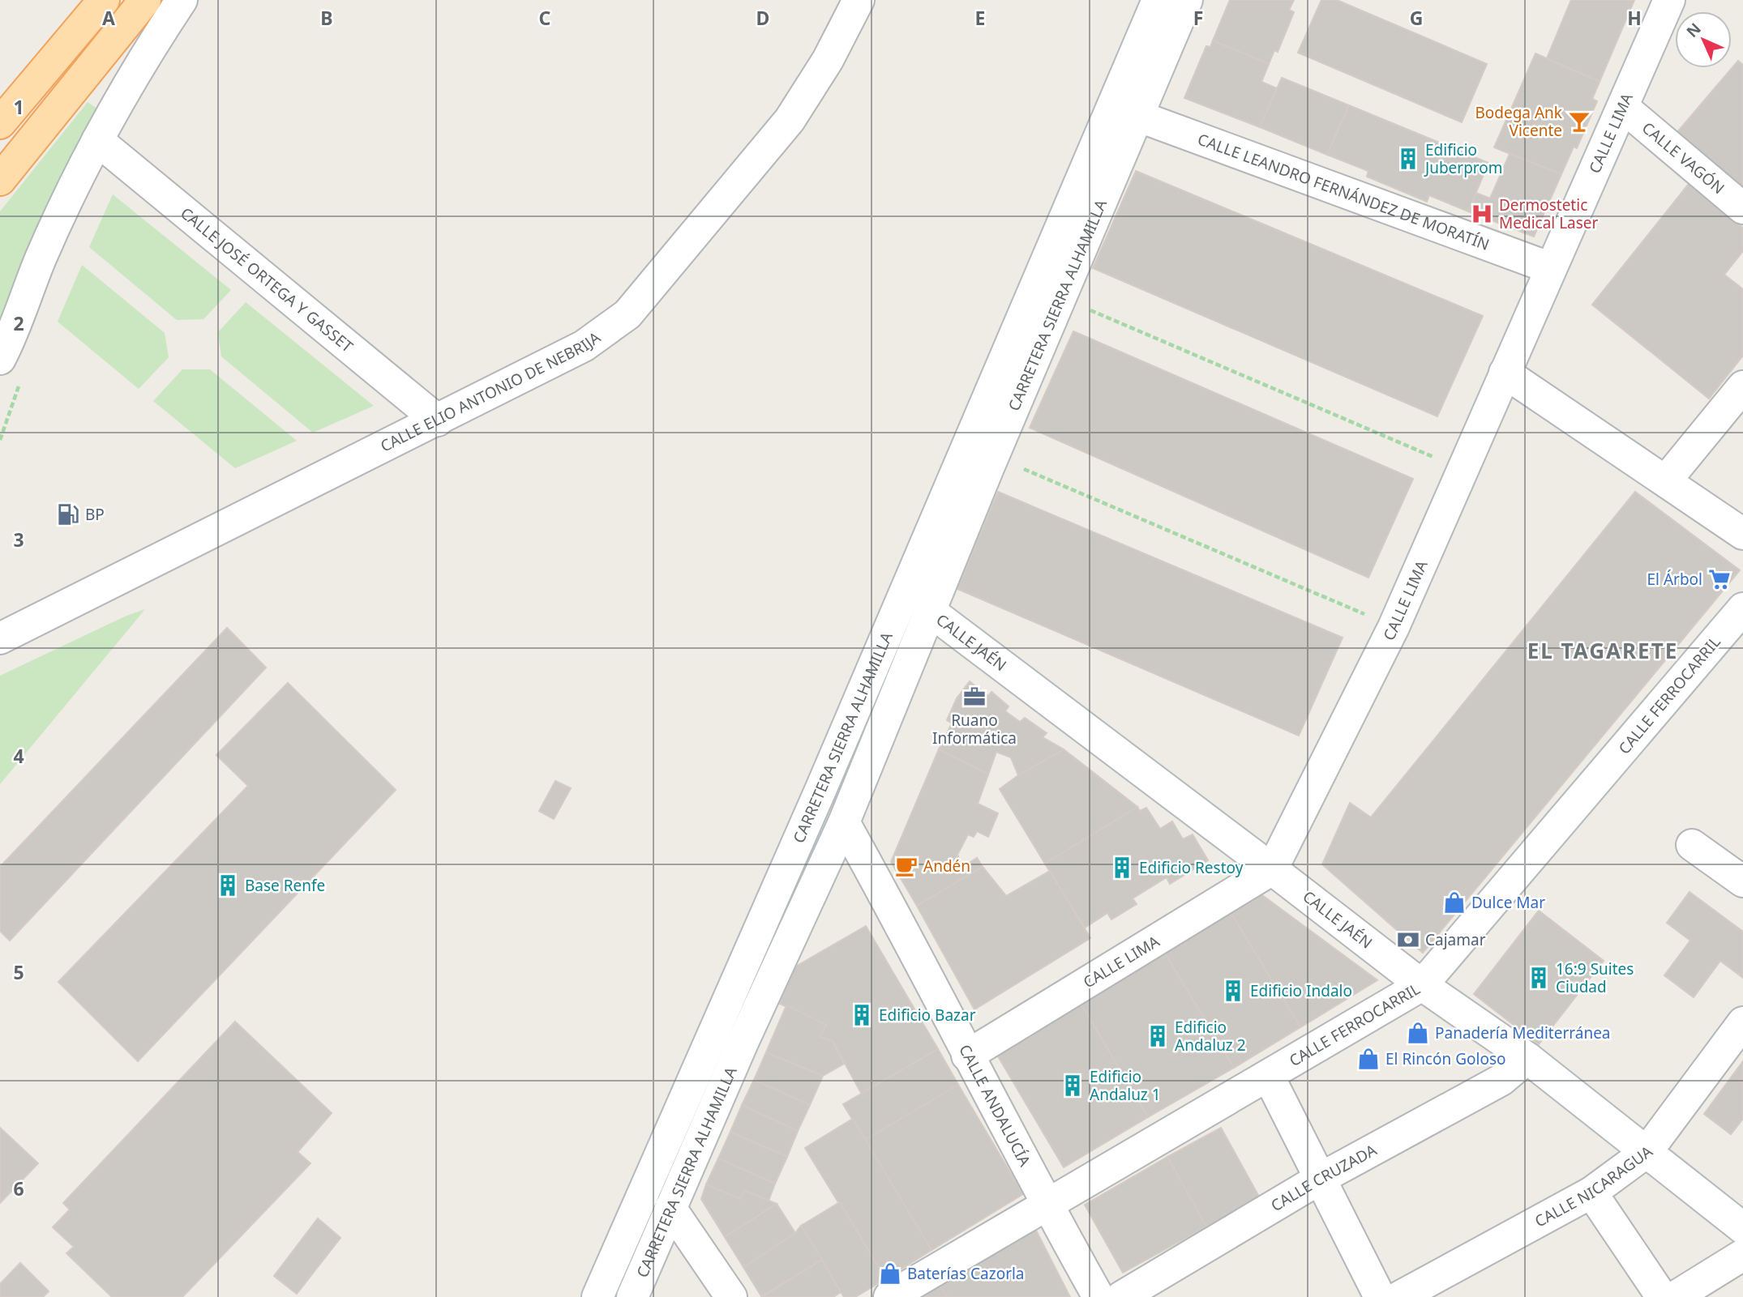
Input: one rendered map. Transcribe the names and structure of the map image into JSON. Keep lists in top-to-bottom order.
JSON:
{
  "streets": {
    "street": [
      "CALLE LIMA",
      "CALLE VAGÓN",
      "CALLE LEANDRO FERNÁNDEZ DE MORATÍN",
      "CALLE JOSÉ ORTEGA Y GASSET",
      "CARRETERA SIERRA ALHAMILLA",
      "CALLE ELIO ANTONIO DE NEBRIJA",
      "CALLE JAÉN",
      "CALLE FERROCARRIL",
      "CALLE ANDALUCÍA",
      "CALLE CRUZADA",
      "CALLE NICARAGUA"
    ]
  },
  "crossings": [
    ["CALLE LIMA", "CALLE VAGÓN"],
    ["CALLE LIMA", "CALLE LEANDRO FERNÁNDEZ DE MORATÍN"],
    ["CALLE LIMA", "CALLE JAÉN"],
    ["CALLE LIMA", "CALLE ANDALUCÍA"],
    ["CALLE LEANDRO FERNÁNDEZ DE MORATÍN", "CARRETERA SIERRA ALHAMILLA"],
    ["CALLE JOSÉ ORTEGA Y GASSET", "CALLE ELIO ANTONIO DE NEBRIJA"],
    ["CARRETERA SIERRA ALHAMILLA", "CALLE JAÉN"],
    ["CARRETERA SIERRA ALHAMILLA", "CALLE ANDALUCÍA"],
    ["CALLE JAÉN", "CALLE FERROCARRIL"],
    ["CALLE JAÉN", "CALLE CRUZADA"],
    ["CALLE JAÉN", "CALLE NICARAGUA"],
    ["CALLE FERROCARRIL", "CALLE ANDALUCÍA"]
  ],
  "districts": ["EL TAGARETE"],
  "places": {
    "bar": ["Bodega Ank Vicente"],
    "building": [
      "Edificio Juberprom",
      "Edificio Restoy",
      "Base Renfe",
      "16:9 Suites Ciudad",
      "Edificio Indalo",
      "Edificio Bazar",
      "Edificio Andaluz 2",
      "Edificio Andaluz 1"
    ],
    "hospital": ["Dermostetic Medical Laser"],
    "fuel station": ["BP"],
    "supermarket": ["El Árbol"],
    "office": ["Ruano Informática"],
    "cafe": ["Andén"],
    "shop": [
      "Dulce Mar",
      "Panadería Mediterránea",
      "El Rincón Goloso",
      "Baterías Cazorla"
    ],
    "bank": ["Cajamar"]
  },
  "north": "top left",
  "grid": {
    "columns": [
      "A",
      "B",
      "C",
      "D",
      "E",
      "F",
      "G",
      "H"
    ],
    "rows": [
      "1",
      "2",
      "3",
      "4",
      "5",
      "6"
    ]
  }
}
